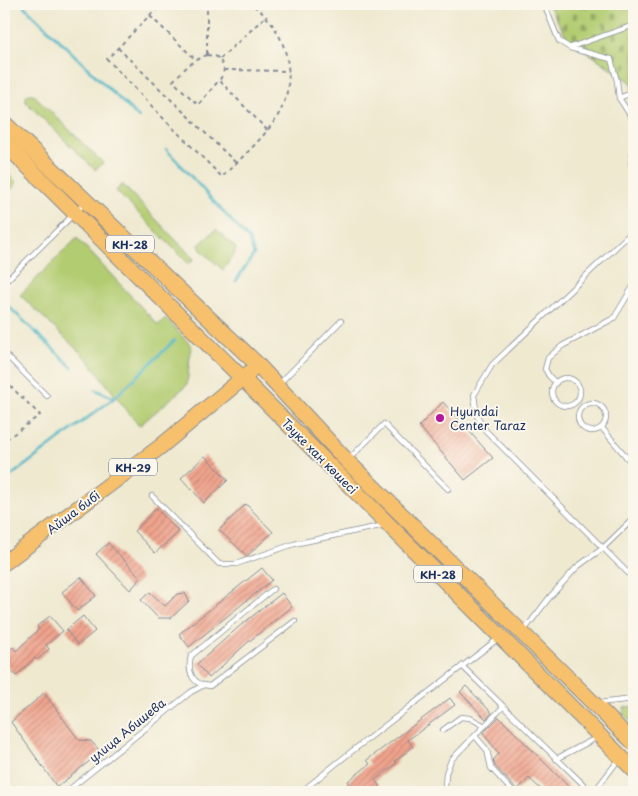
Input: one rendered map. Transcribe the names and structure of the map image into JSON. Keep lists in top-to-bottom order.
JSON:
{
  "streets": {
    "main road": [
      "КН-28",
      "Тәуке хан көшесі",
      "КН-29",
      "Айша бибі"
    ],
    "lane": ["улица Абишева"]
  },
  "crossings": [
    ["Тәуке хан көшесі", "Айша бибі"]
  ],
  "places": ["Hyundai Center Taraz"]
}
